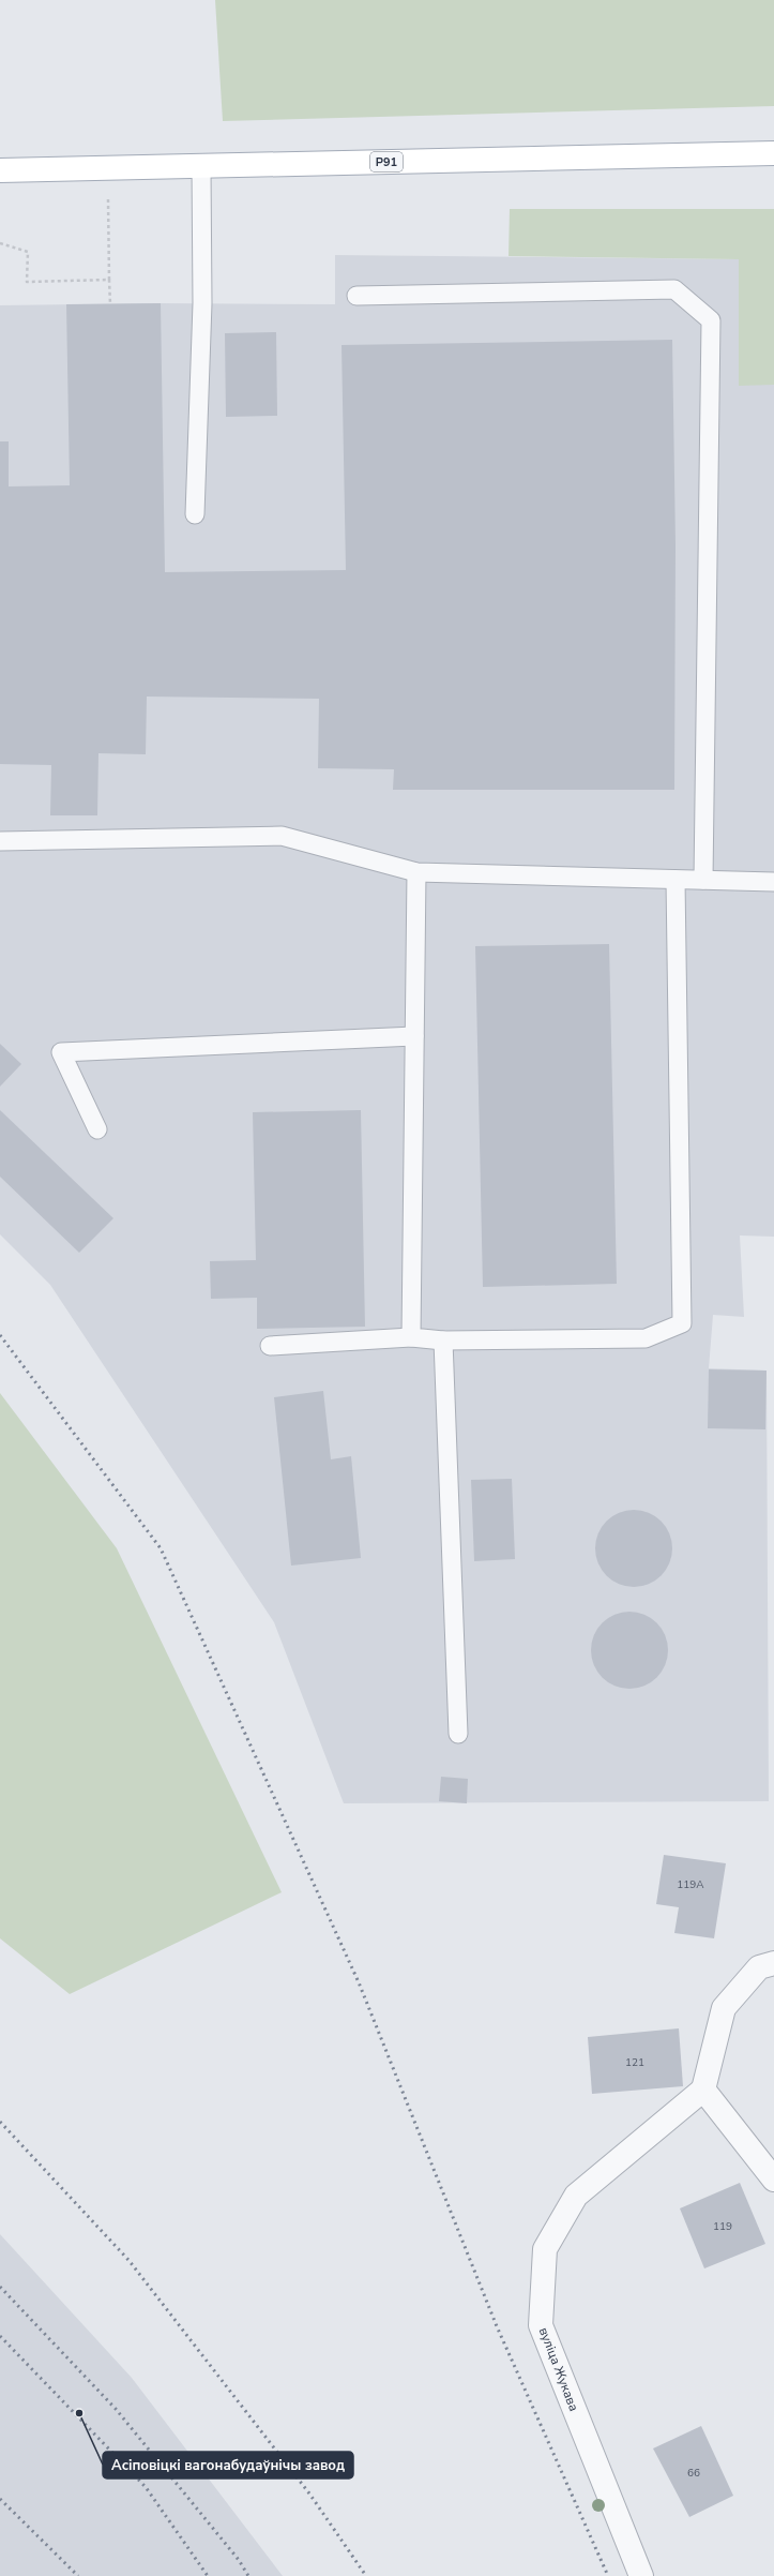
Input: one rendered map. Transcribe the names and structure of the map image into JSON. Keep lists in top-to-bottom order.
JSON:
{
  "streets": {
    "main road": ["Р91"],
    "street": ["вуліца Жукава"]
  },
  "places": ["Асіповіцкі вагонабудаўнічы завод"],
  "house_numbers": [
    "119А",
    "121",
    "119",
    "66"
  ]
}
